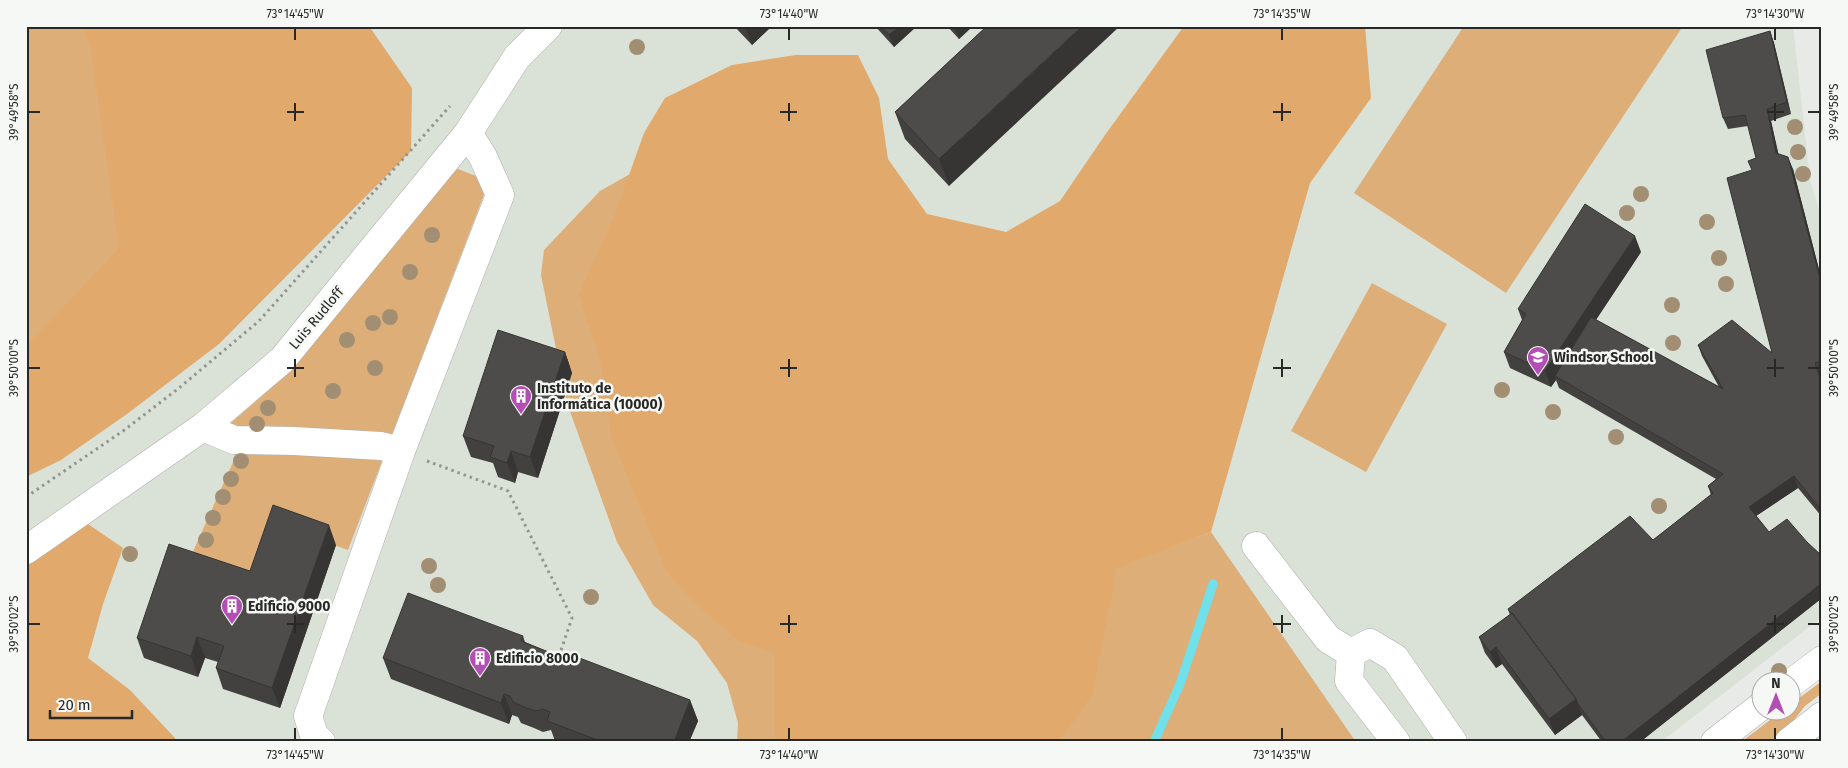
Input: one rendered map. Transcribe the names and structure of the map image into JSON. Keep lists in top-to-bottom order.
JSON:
{
  "streets": {
    "street": ["Luis Rudloff"]
  },
  "places": {
    "school or university": ["Windsor School"],
    "building": ["Instituto de Informática (10000)", "Edificio 9000", "Edificio 8000"]
  },
  "scale_bar": "20 m",
  "north": "top",
  "coordinates": [
    "73°14'45\"W",
    "73°14'40\"W",
    "73°14'35\"W",
    "73°14'30\"W",
    "39°49'58\"S",
    "39°50'00\"S",
    "39°50'02\"S"
  ]
}
